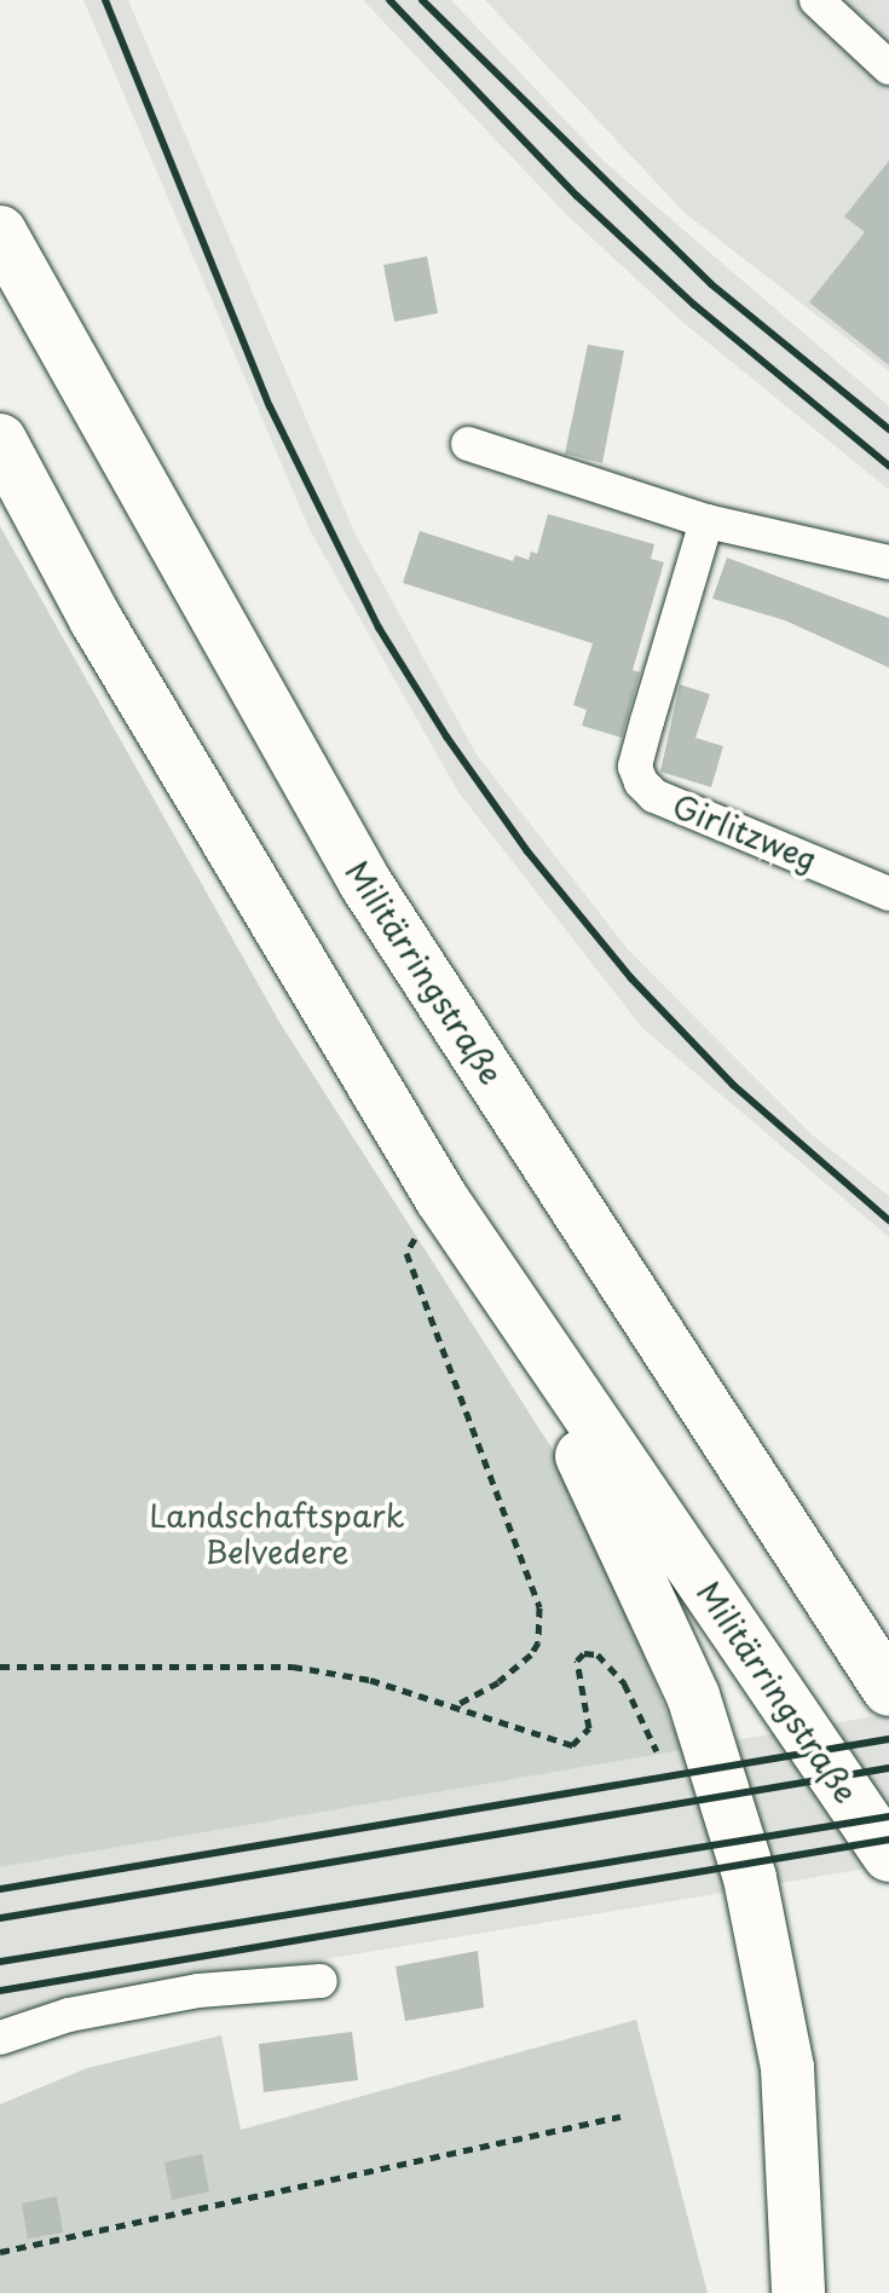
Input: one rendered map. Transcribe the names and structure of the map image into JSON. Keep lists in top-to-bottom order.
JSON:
{
  "streets": {
    "highway": ["Militärringstraße"],
    "street": ["Girlitzweg"]
  },
  "parks": ["Landschaftspark Belvedere"]
}
